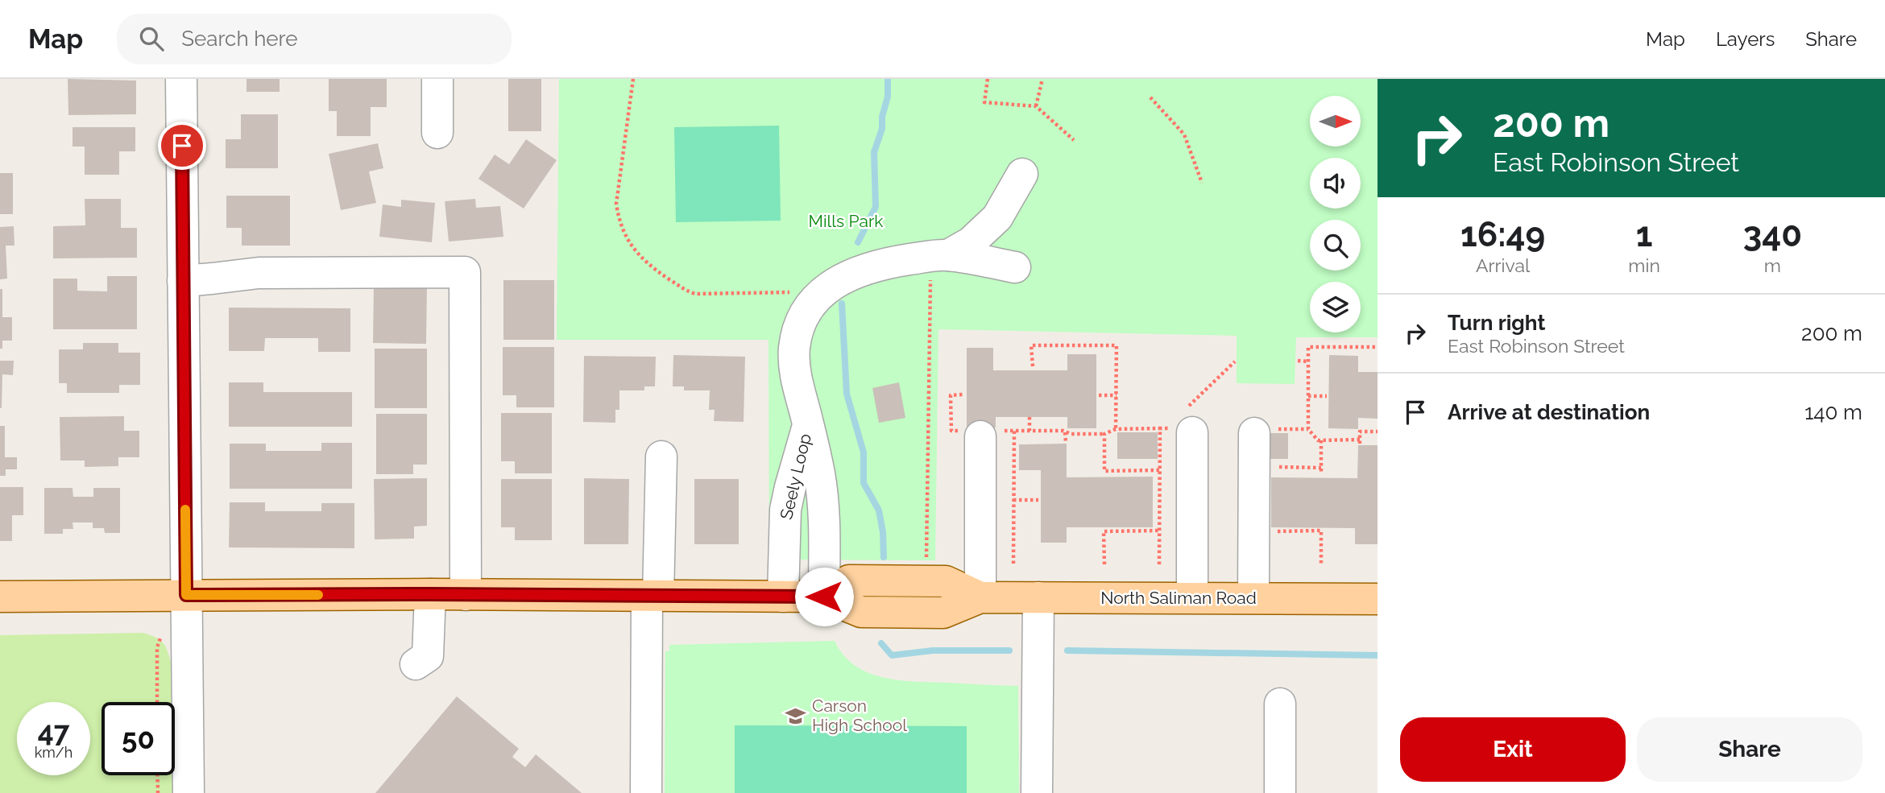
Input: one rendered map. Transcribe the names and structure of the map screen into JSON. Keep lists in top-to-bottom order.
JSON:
{
  "streets": {
    "main road": ["North Saliman Road"],
    "street": ["Seely Loop"]
  },
  "crossings": [
    ["Seely Loop", "North Saliman Road"]
  ],
  "parks": ["Mills Park"],
  "places": {
    "school or university": ["Carson High School"]
  },
  "north": "right",
  "page": {
    "header": "Map",
    "search": "Search here",
    "nav": ["Map", "Layers", "Share"],
    "turn": ["200 m", "East Robinson Street"],
    "eta": [
      "16:49",
      "Arrival",
      "1",
      "min",
      "340",
      "m"
    ],
    "list": [
      {
        "name": "Turn right",
        "note": "East Robinson Street",
        "value": "200 m"
      },
      {
        "name": "Arrive at destination",
        "value": "140 m"
      }
    ],
    "speed": "47 km/h",
    "limit": "50",
    "buttons": ["Exit", "Share"]
  }
}
